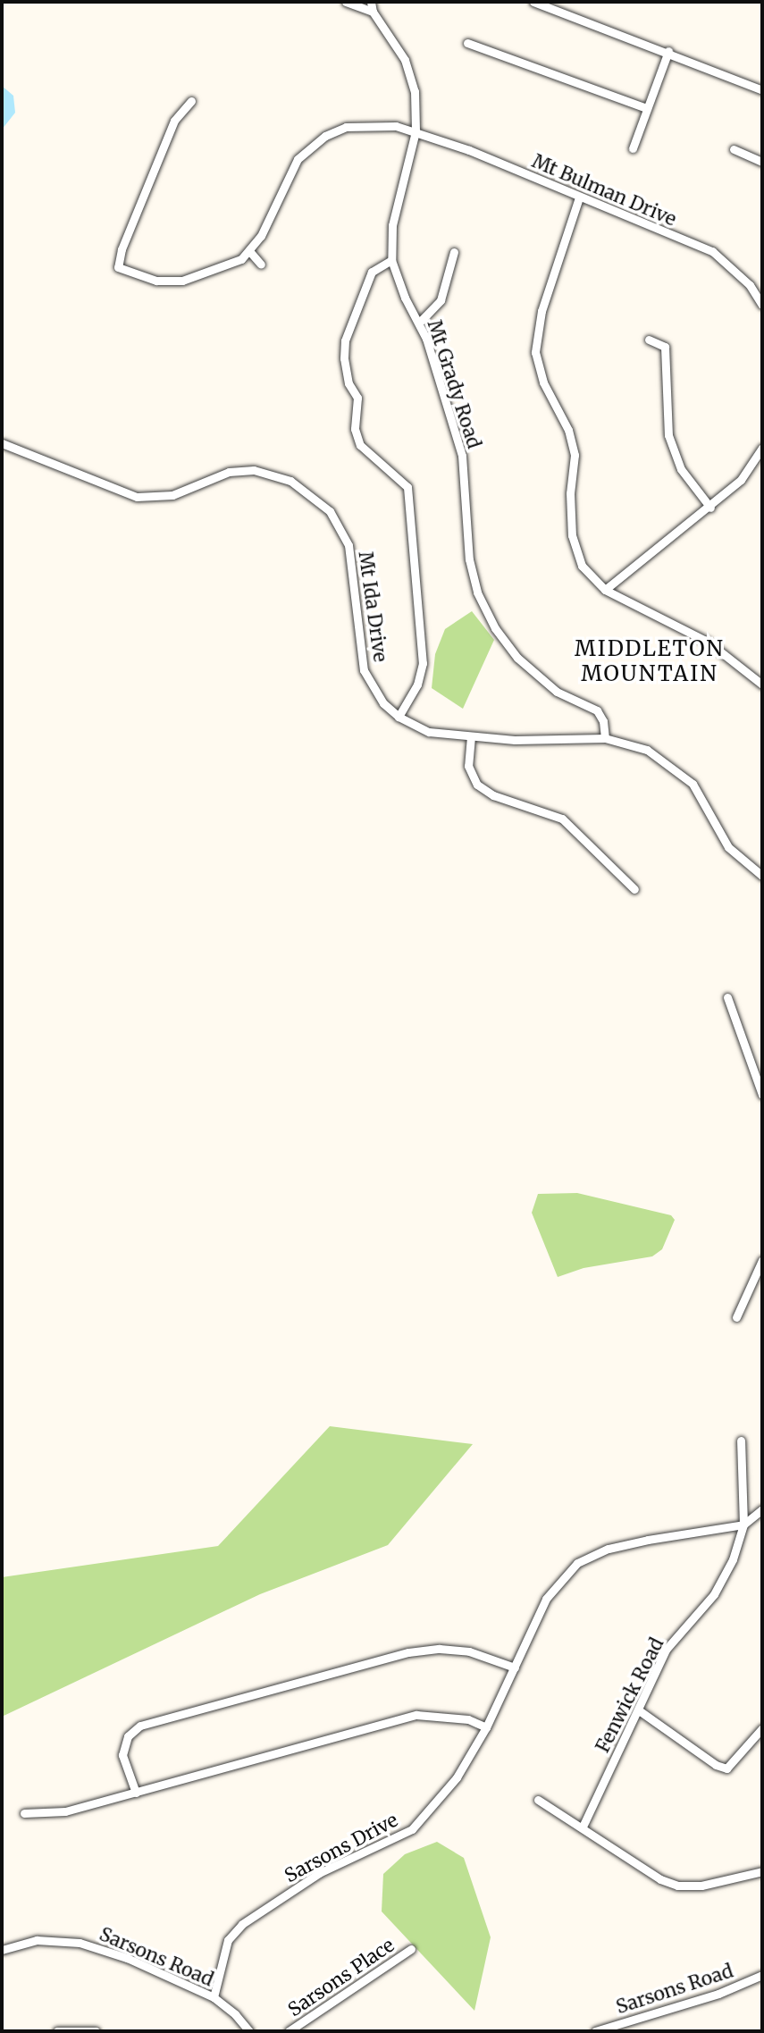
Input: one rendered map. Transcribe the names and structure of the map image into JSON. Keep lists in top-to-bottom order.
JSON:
{
  "streets": {
    "street": [
      "Mt Bulman Drive",
      "Mt Grady Road",
      "Mt Ida Drive",
      "Fenwick Road",
      "Sarsons Drive",
      "Sarsons Road",
      "Sarsons Place"
    ]
  },
  "crossings": [
    ["Mt Bulman Drive", "Mt Grady Road"],
    ["Mt Grady Road", "Mt Ida Drive"],
    ["Fenwick Road", "Sarsons Drive"],
    ["Sarsons Drive", "Sarsons Road"]
  ],
  "districts": ["MIDDLETON MOUNTAIN"]
}
